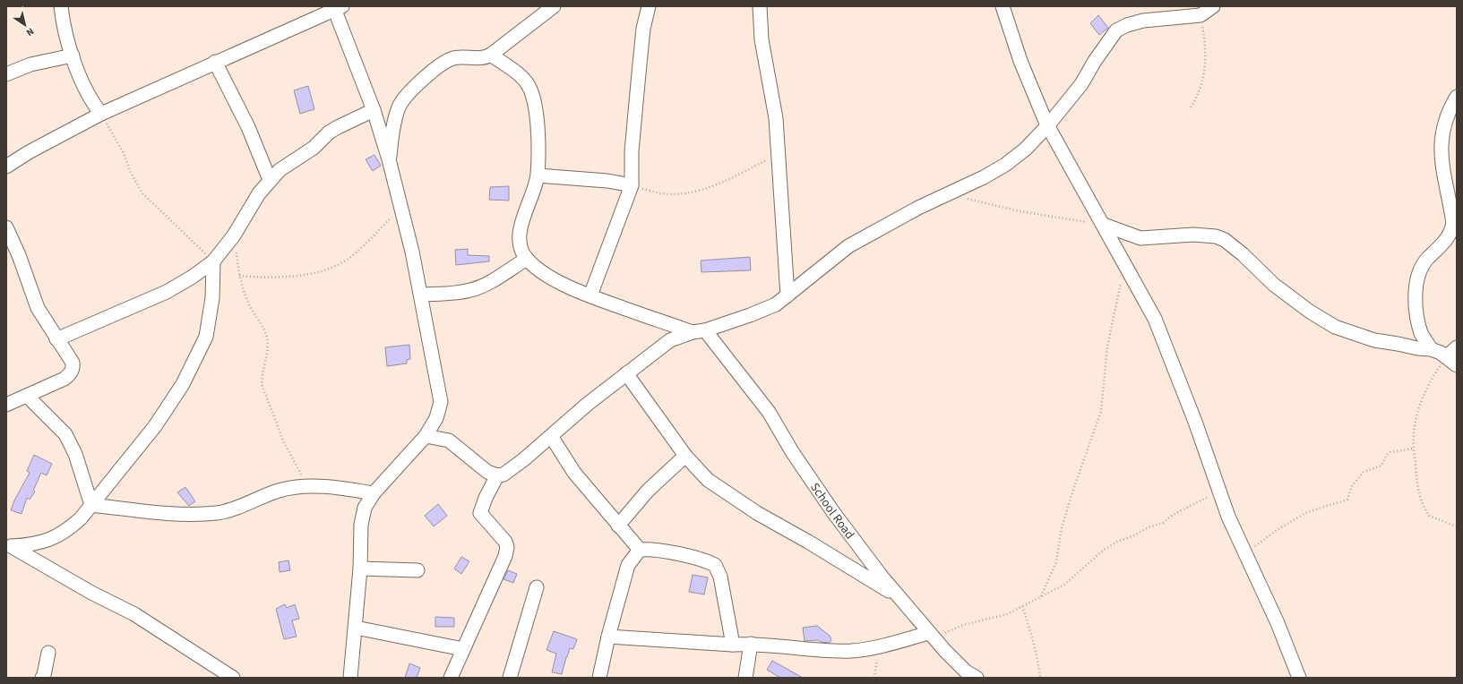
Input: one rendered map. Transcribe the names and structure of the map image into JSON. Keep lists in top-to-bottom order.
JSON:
{
  "streets": {
    "street": ["School Road"]
  },
  "north": "bottom right"
}
